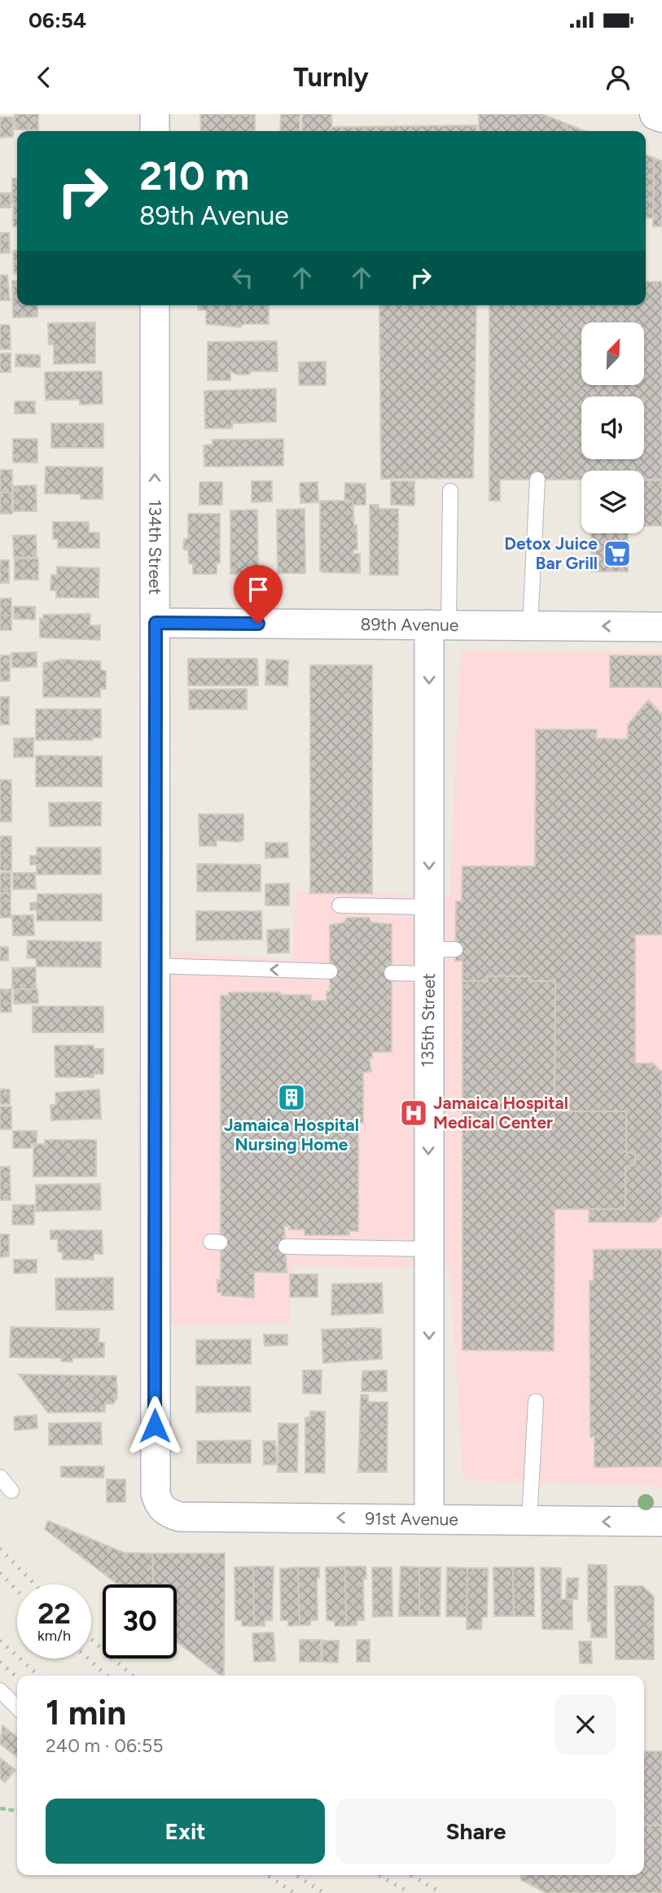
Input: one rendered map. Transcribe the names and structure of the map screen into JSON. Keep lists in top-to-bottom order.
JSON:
{
  "streets": {
    "street": [
      "134th Street",
      "89th Avenue",
      "135th Street",
      "91st Avenue"
    ]
  },
  "crossings": [
    ["134th Street", "89th Avenue"],
    ["134th Street", "91st Avenue"],
    ["89th Avenue", "135th Street"],
    ["135th Street", "91st Avenue"]
  ],
  "one_way": ["135th Street", "91st Avenue"],
  "places": {
    "supermarket": ["Detox Juice Bar Grill"],
    "building": ["Jamaica Hospital Nursing Home"],
    "hospital": ["Jamaica Hospital Medical Center"]
  },
  "north": "top right",
  "page": {
    "status": "06:54",
    "header": "Turnly",
    "turn": ["210 m", "89th Avenue"],
    "speed": "22 km/h",
    "limit": "30",
    "heading": ["1 min", "240 m · 06:55"],
    "buttons": ["Exit", "Share"]
  }
}
